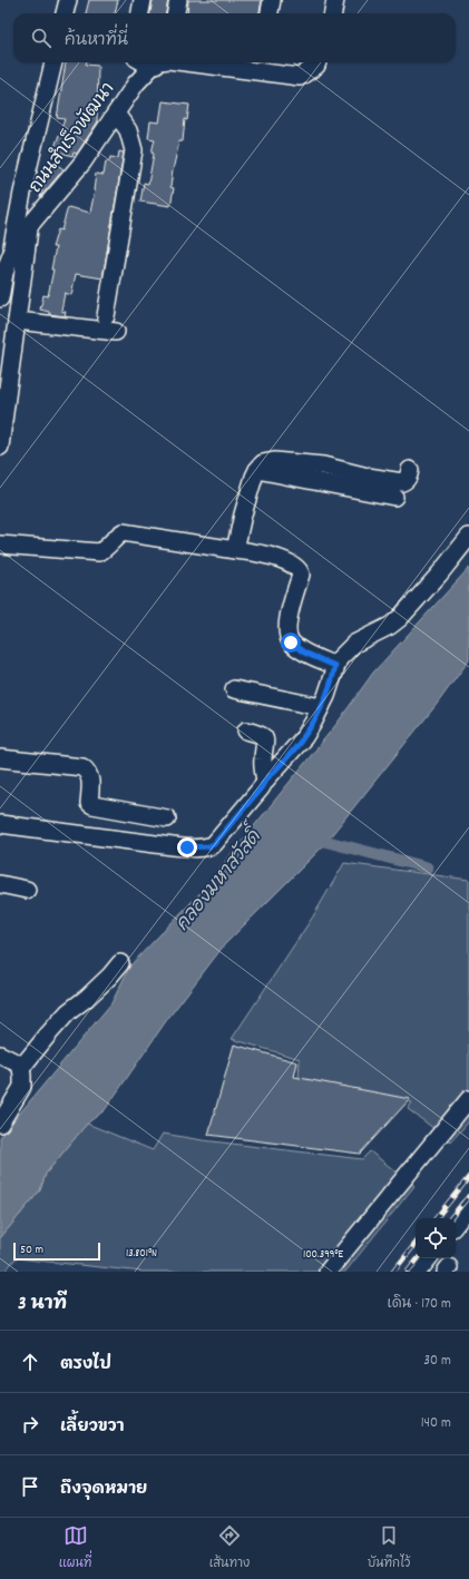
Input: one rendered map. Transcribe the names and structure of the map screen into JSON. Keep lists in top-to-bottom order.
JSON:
{
  "streets": {
    "street": ["ถนนสำเร็จพัฒนา"]
  },
  "water": ["คลองมหาสวัสดิ์"],
  "scale_bar": "50 m",
  "page": {
    "search": "ค้นหาที่นี่",
    "scale": "50 m",
    "heading": ["3 นาที", "เดิน · 170 m"],
    "list": [
      ["ตรงไป", "30 m"],
      ["เลี้ยวขวา", "140 m"],
      "ถึงจุดหมาย"
    ],
    "nav": ["แผนที่", "เส้นทาง", "บันทึกไว้"]
  },
  "coordinates": ["13.801°N", "100.399°E"]
}
